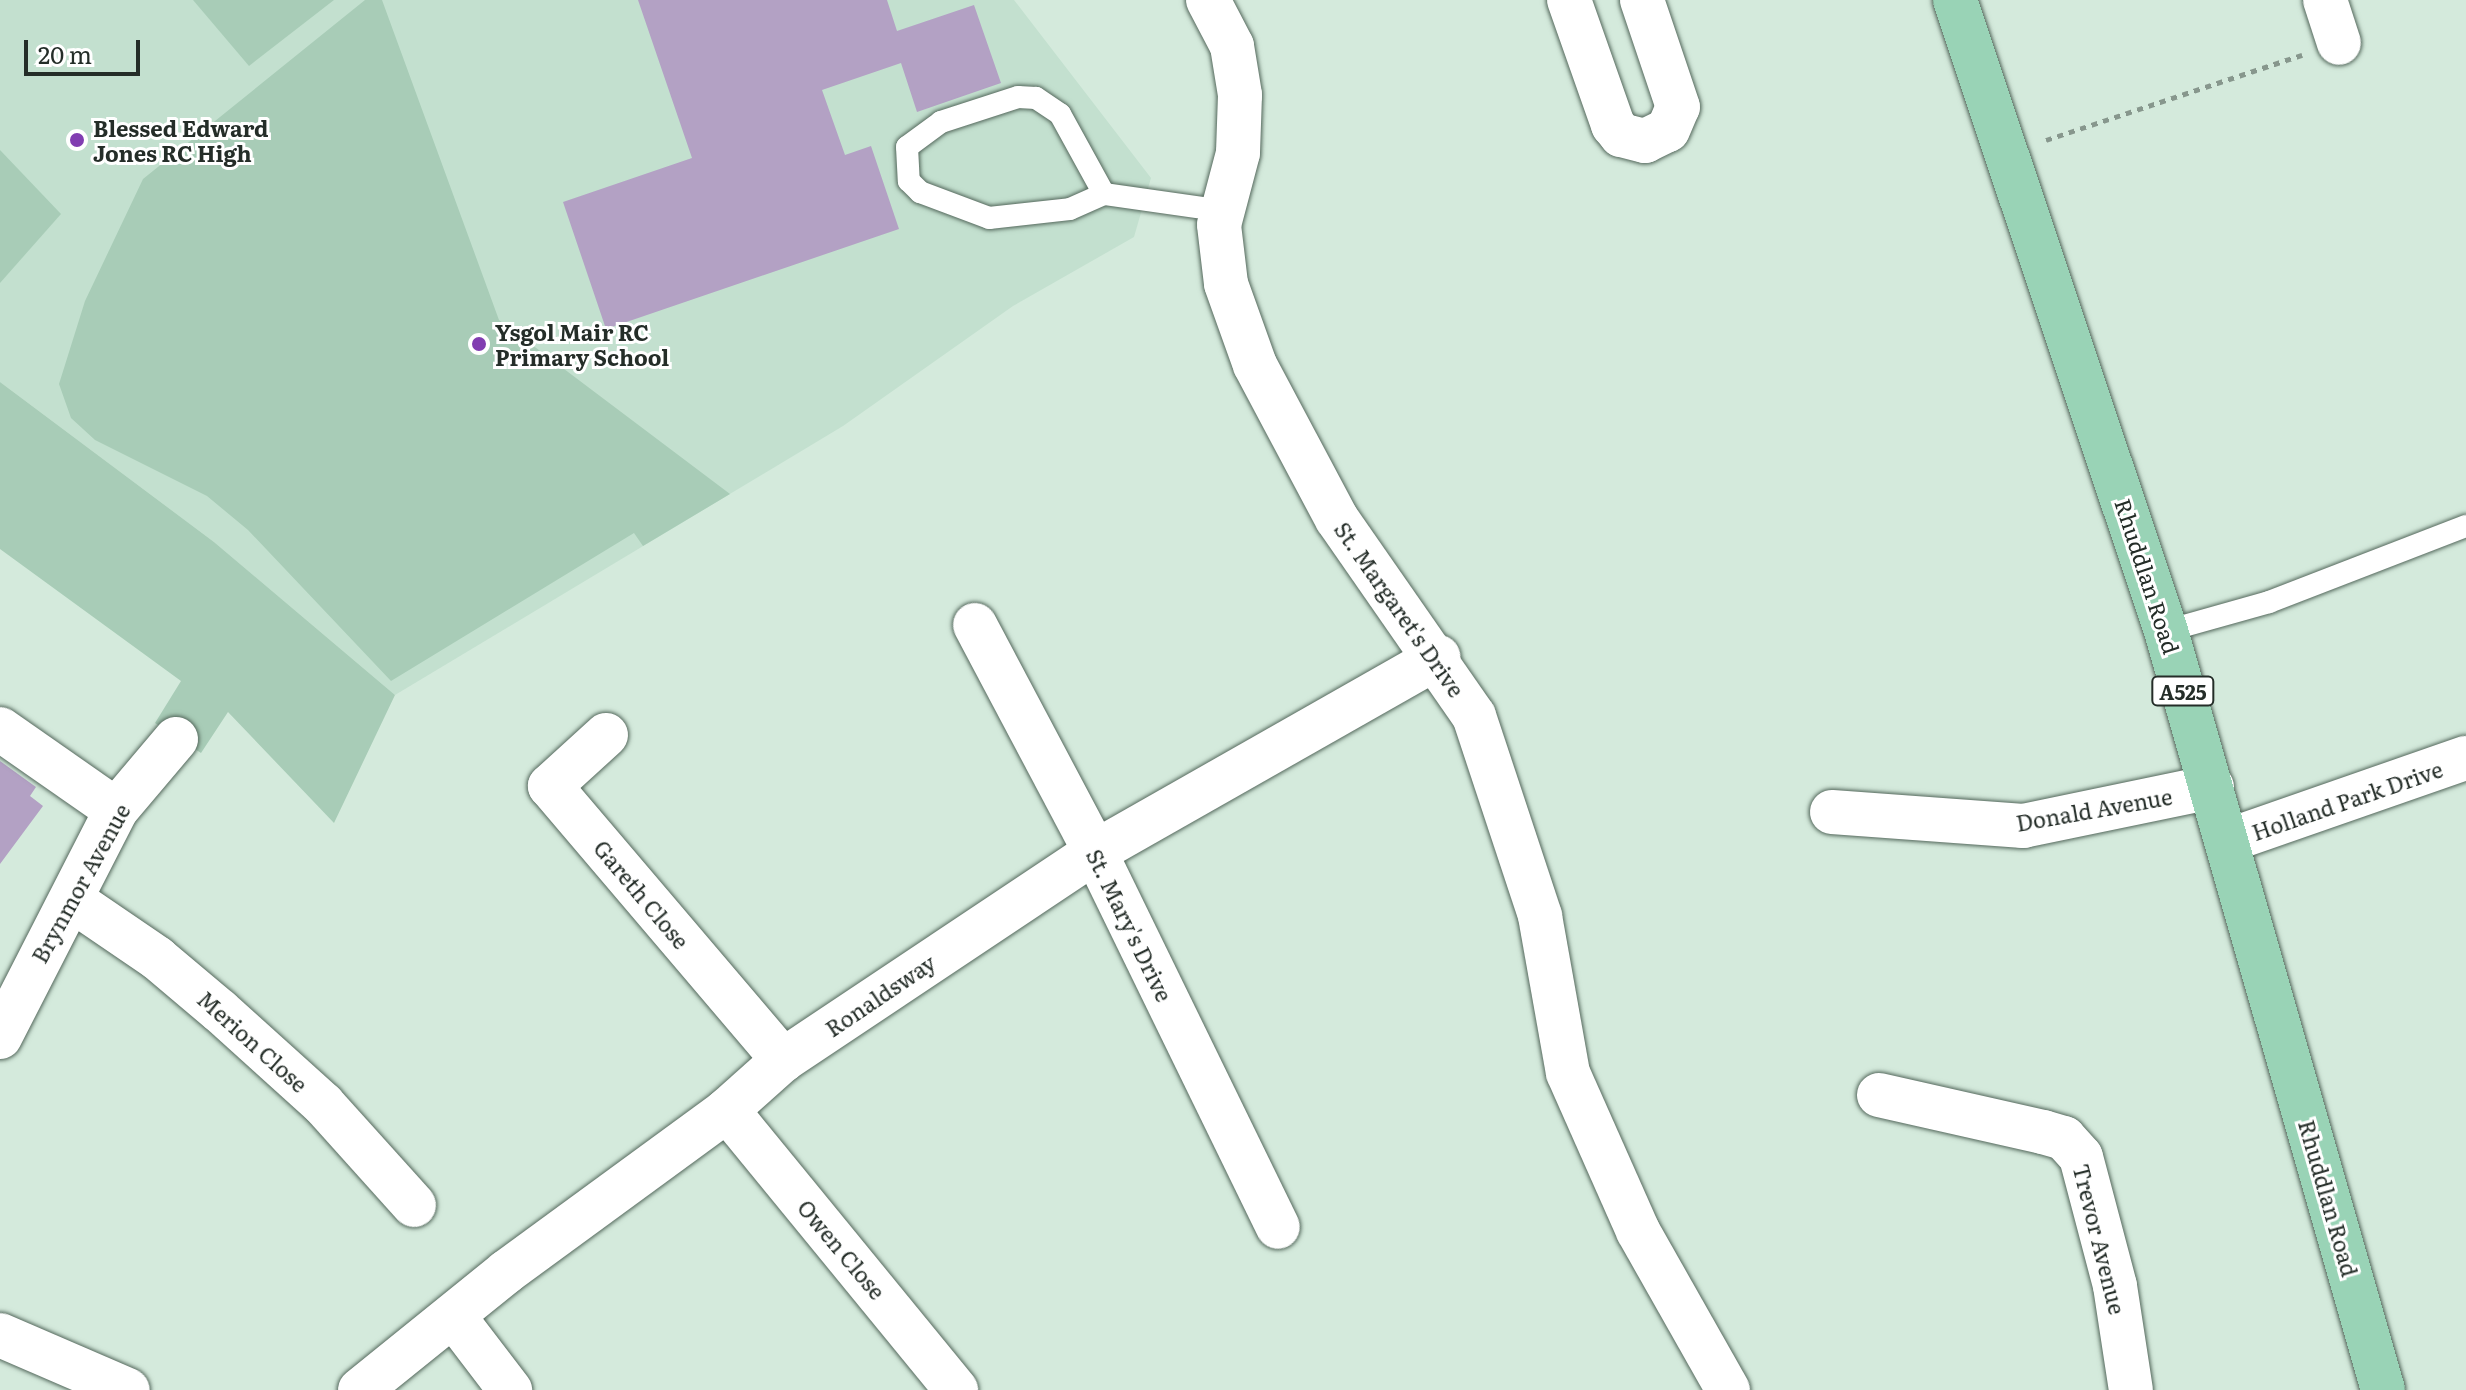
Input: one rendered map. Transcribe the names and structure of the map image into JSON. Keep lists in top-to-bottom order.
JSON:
{
  "streets": {
    "main road": ["Rhuddlan Road", "A525"],
    "street": [
      "St. Margaret's Drive",
      "Holland Park Drive",
      "Donald Avenue",
      "Brynmor Avenue",
      "Gareth Close",
      "St. Mary's Drive",
      "Ronaldsway",
      "Merion Close",
      "Trevor Avenue",
      "Owen Close"
    ]
  },
  "crossings": [
    ["Rhuddlan Road", "Holland Park Drive"],
    ["Rhuddlan Road", "Donald Avenue"],
    ["St. Margaret's Drive", "Ronaldsway"],
    ["Brynmor Avenue", "Merion Close"],
    ["Gareth Close", "Ronaldsway"],
    ["St. Mary's Drive", "Ronaldsway"],
    ["Ronaldsway", "Owen Close"]
  ],
  "places": ["Blessed Edward Jones RC High", "Ysgol Mair RC Primary School"],
  "scale_bar": "20 m"
}
